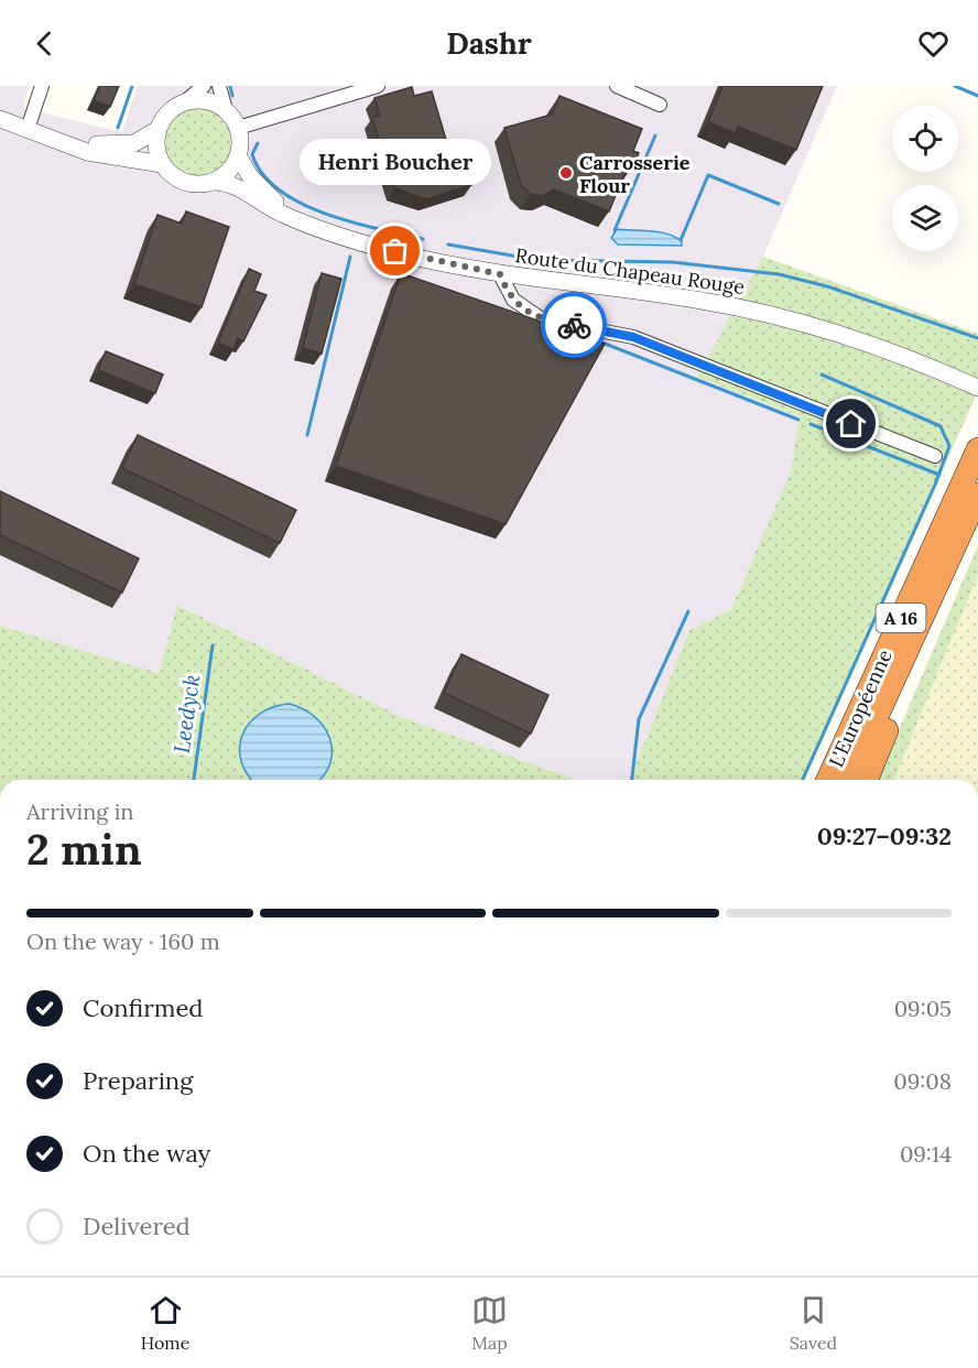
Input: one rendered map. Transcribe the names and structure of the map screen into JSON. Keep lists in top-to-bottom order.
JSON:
{
  "streets": {
    "highway": ["A 16", "L'Européenne"],
    "street": ["Route du Chapeau Rouge"]
  },
  "water": ["Leedyck"],
  "places": ["Carrosserie Flour", "Henri Boucher"],
  "page": {
    "header": "Dashr",
    "bubble": "Henri Boucher",
    "heading": ["2 min", "Arriving in", "09:27–09:32"],
    "bar": "On the way · 160 m",
    "list": [
      ["Confirmed", "09:05"],
      ["Preparing", "09:08"],
      ["On the way", "09:14"],
      "Delivered"
    ],
    "tabs": ["Home", "Map", "Saved"]
  }
}
